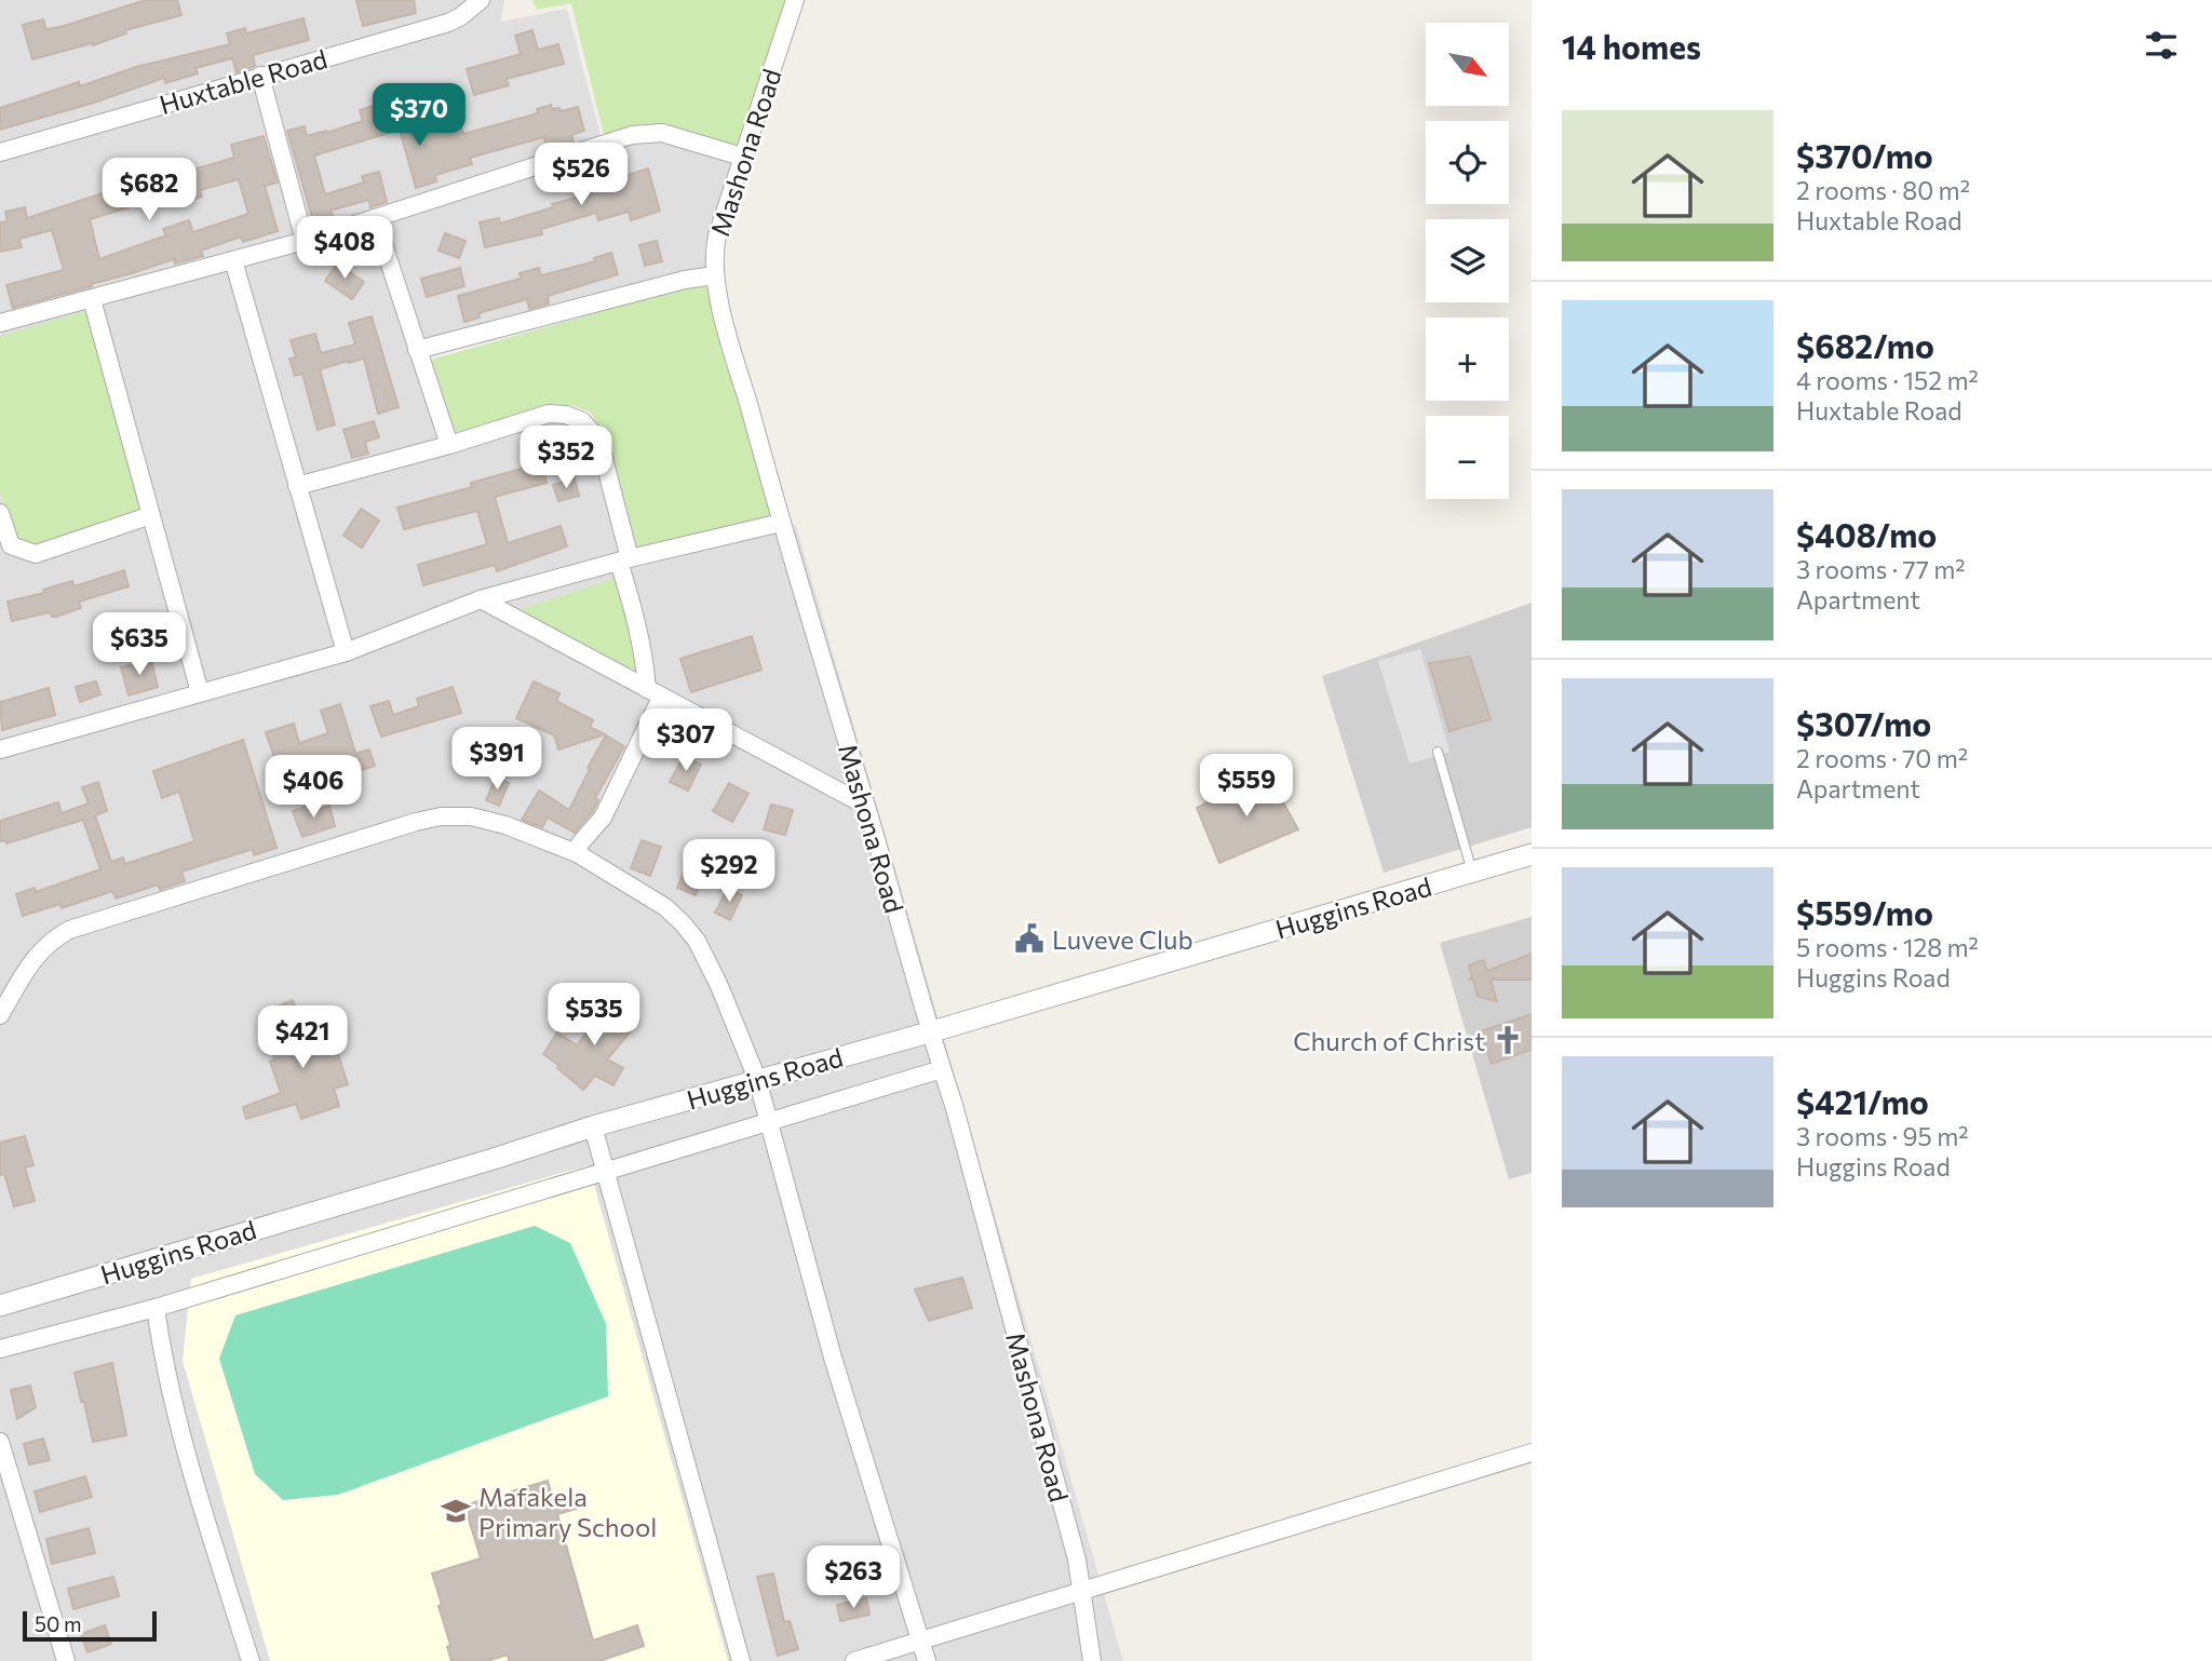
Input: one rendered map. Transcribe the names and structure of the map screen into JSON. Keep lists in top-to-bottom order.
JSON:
{
  "streets": {
    "street": ["Huxtable Road", "Mashona Road", "Huggins Road"]
  },
  "crossings": [
    ["Mashona Road", "Huggins Road"]
  ],
  "places": {
    "public building": ["Luveve Club"],
    "church": ["Church of Christ"],
    "school or university": ["Mafakela Primary School"]
  },
  "scale_bar": "50 m",
  "north": "bottom right",
  "page": {
    "heading": "14 homes",
    "map_buttons": ["+", "−"],
    "price": [
      "$370",
      "$526",
      "$682",
      "$408",
      "$352",
      "$635",
      "$307",
      "$391",
      "$559",
      "$406",
      "$292",
      "$535",
      "$421",
      "$263"
    ],
    "list": [
      {
        "name": "$370/mo",
        "note": "2 rooms · 80 m² · Huxtable Road"
      },
      {
        "name": "$682/mo",
        "note": "4 rooms · 152 m² · Huxtable Road"
      },
      {
        "name": "$408/mo",
        "note": "3 rooms · 77 m² · Apartment"
      },
      {
        "name": "$307/mo",
        "note": "2 rooms · 70 m² · Apartment"
      },
      {
        "name": "$559/mo",
        "note": "5 rooms · 128 m² · Huggins Road"
      },
      {
        "name": "$421/mo",
        "note": "3 rooms · 95 m² · Huggins Road"
      }
    ],
    "scale": "50 m"
  }
}
